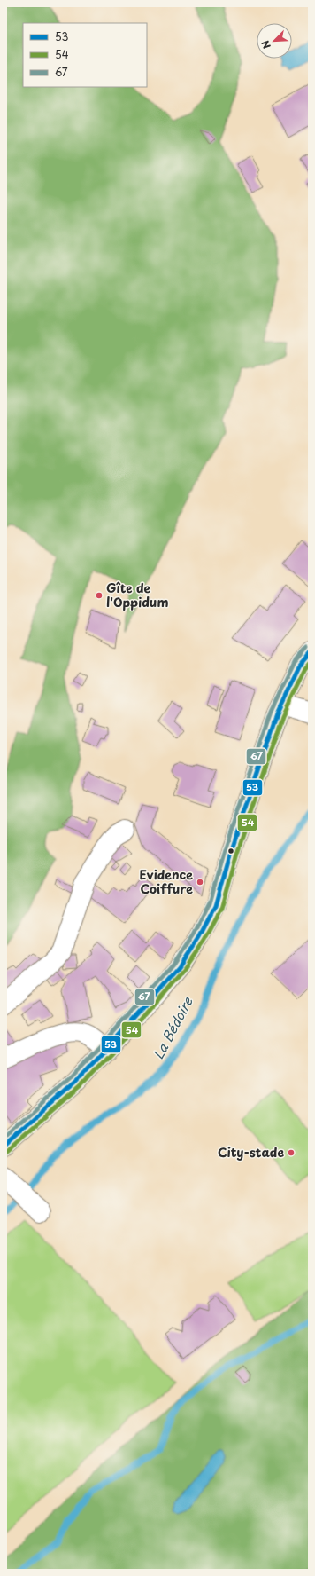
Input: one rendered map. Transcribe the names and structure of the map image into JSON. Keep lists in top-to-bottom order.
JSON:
{
  "water": ["La Bédoire"],
  "places": ["Gîte de l'Oppidum", "Evidence Coiffure", "City-stade"],
  "lines": ["transit line 67", "transit line 53", "transit line 54"],
  "legend": ["53", "54", "67"],
  "north": "bottom left"
}
